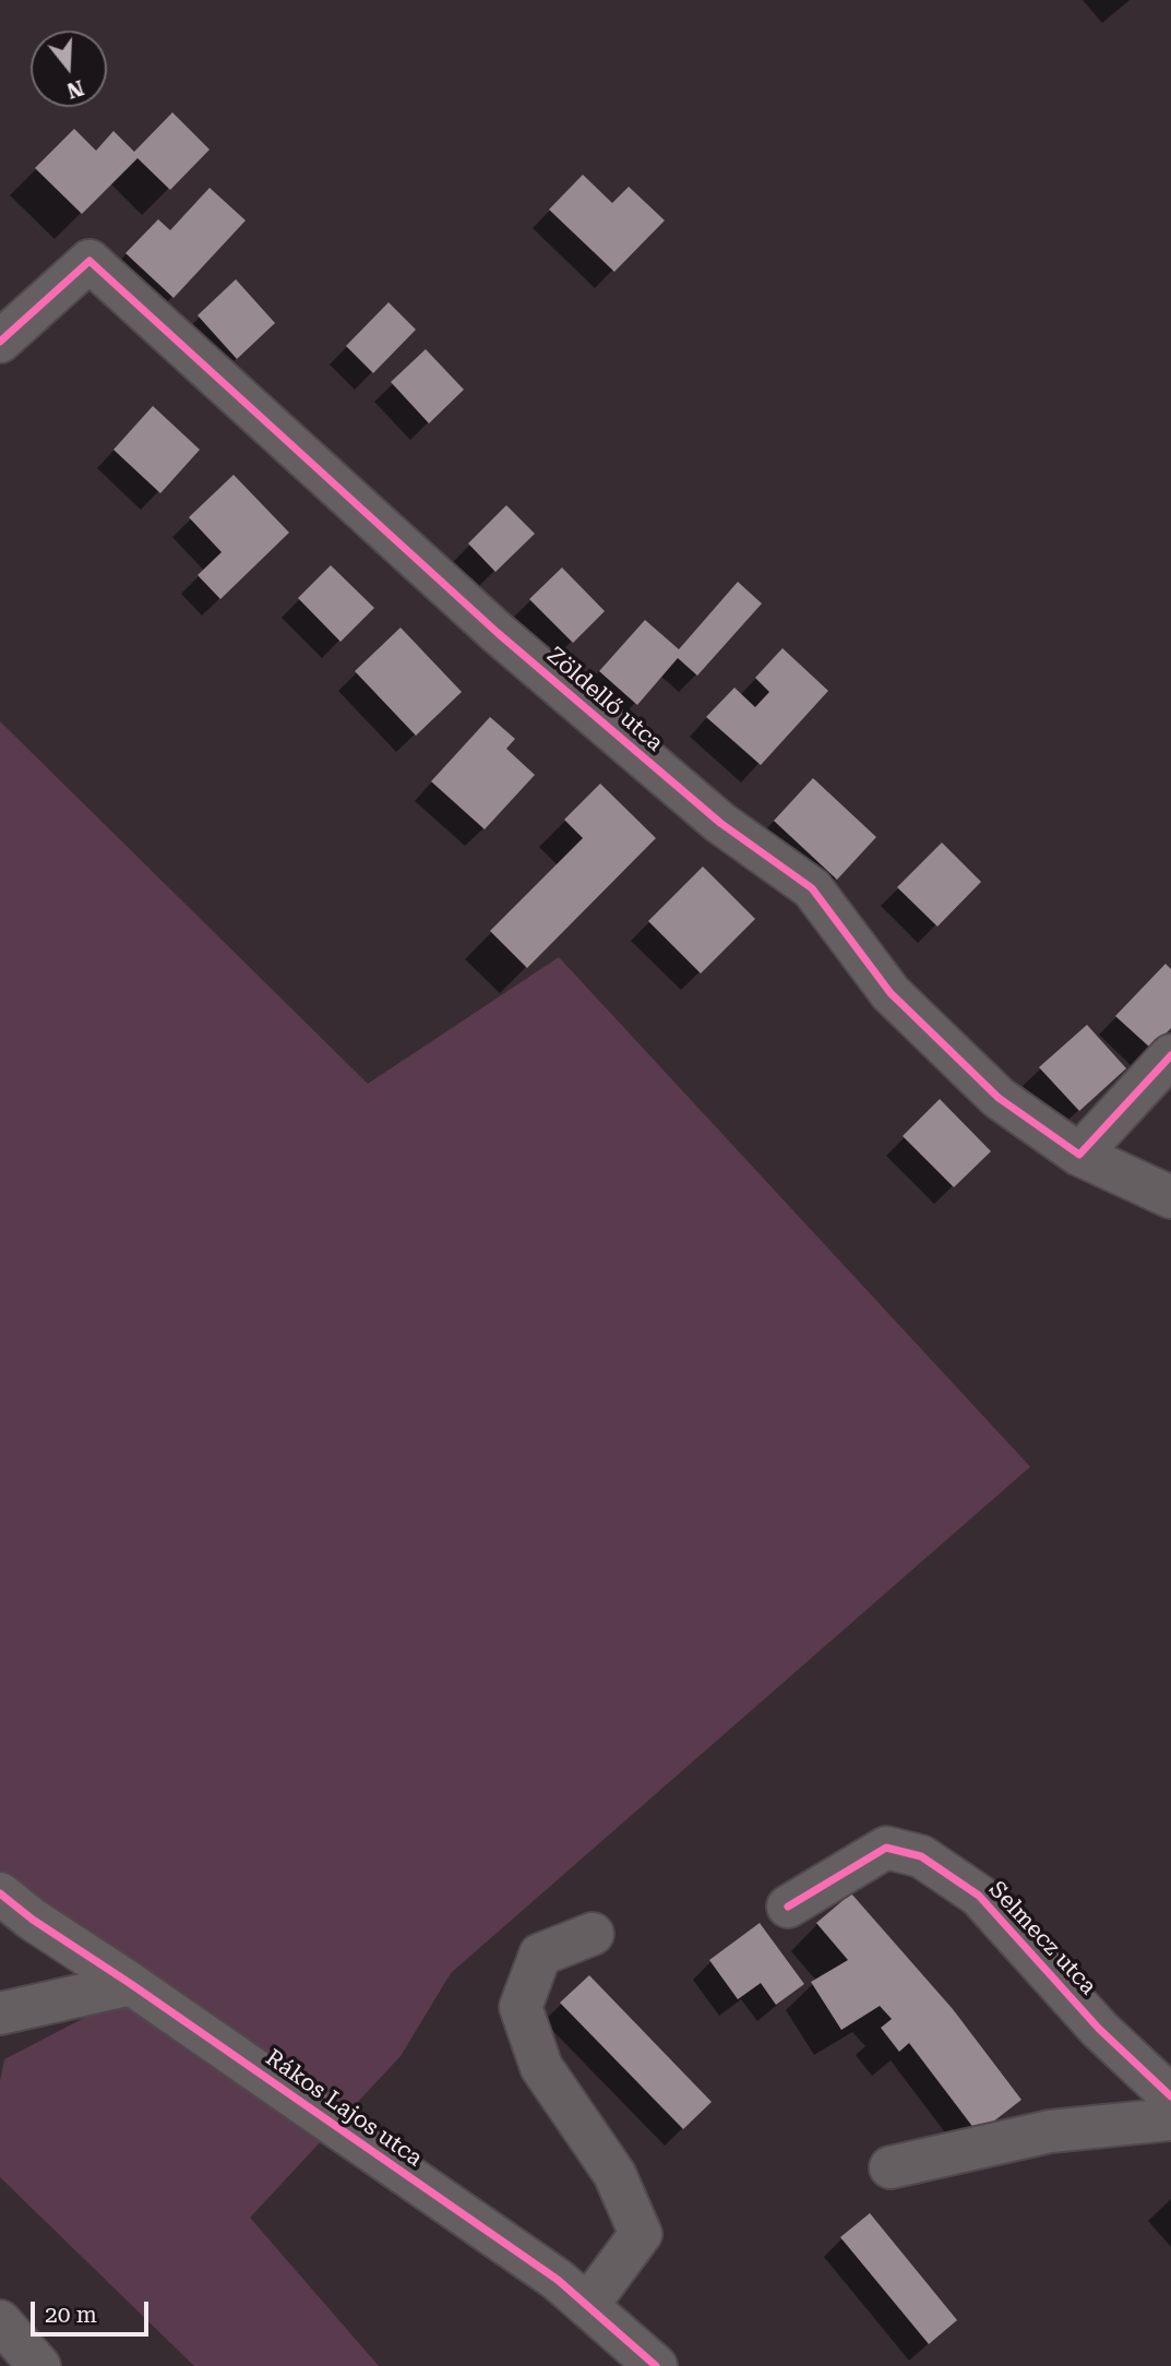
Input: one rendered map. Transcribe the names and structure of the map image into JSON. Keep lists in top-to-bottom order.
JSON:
{
  "streets": {
    "street": ["Zöldellő utca", "Selmecz utca", "Rákos Lajos utca"]
  },
  "scale_bar": "20 m",
  "north": "bottom"
}
